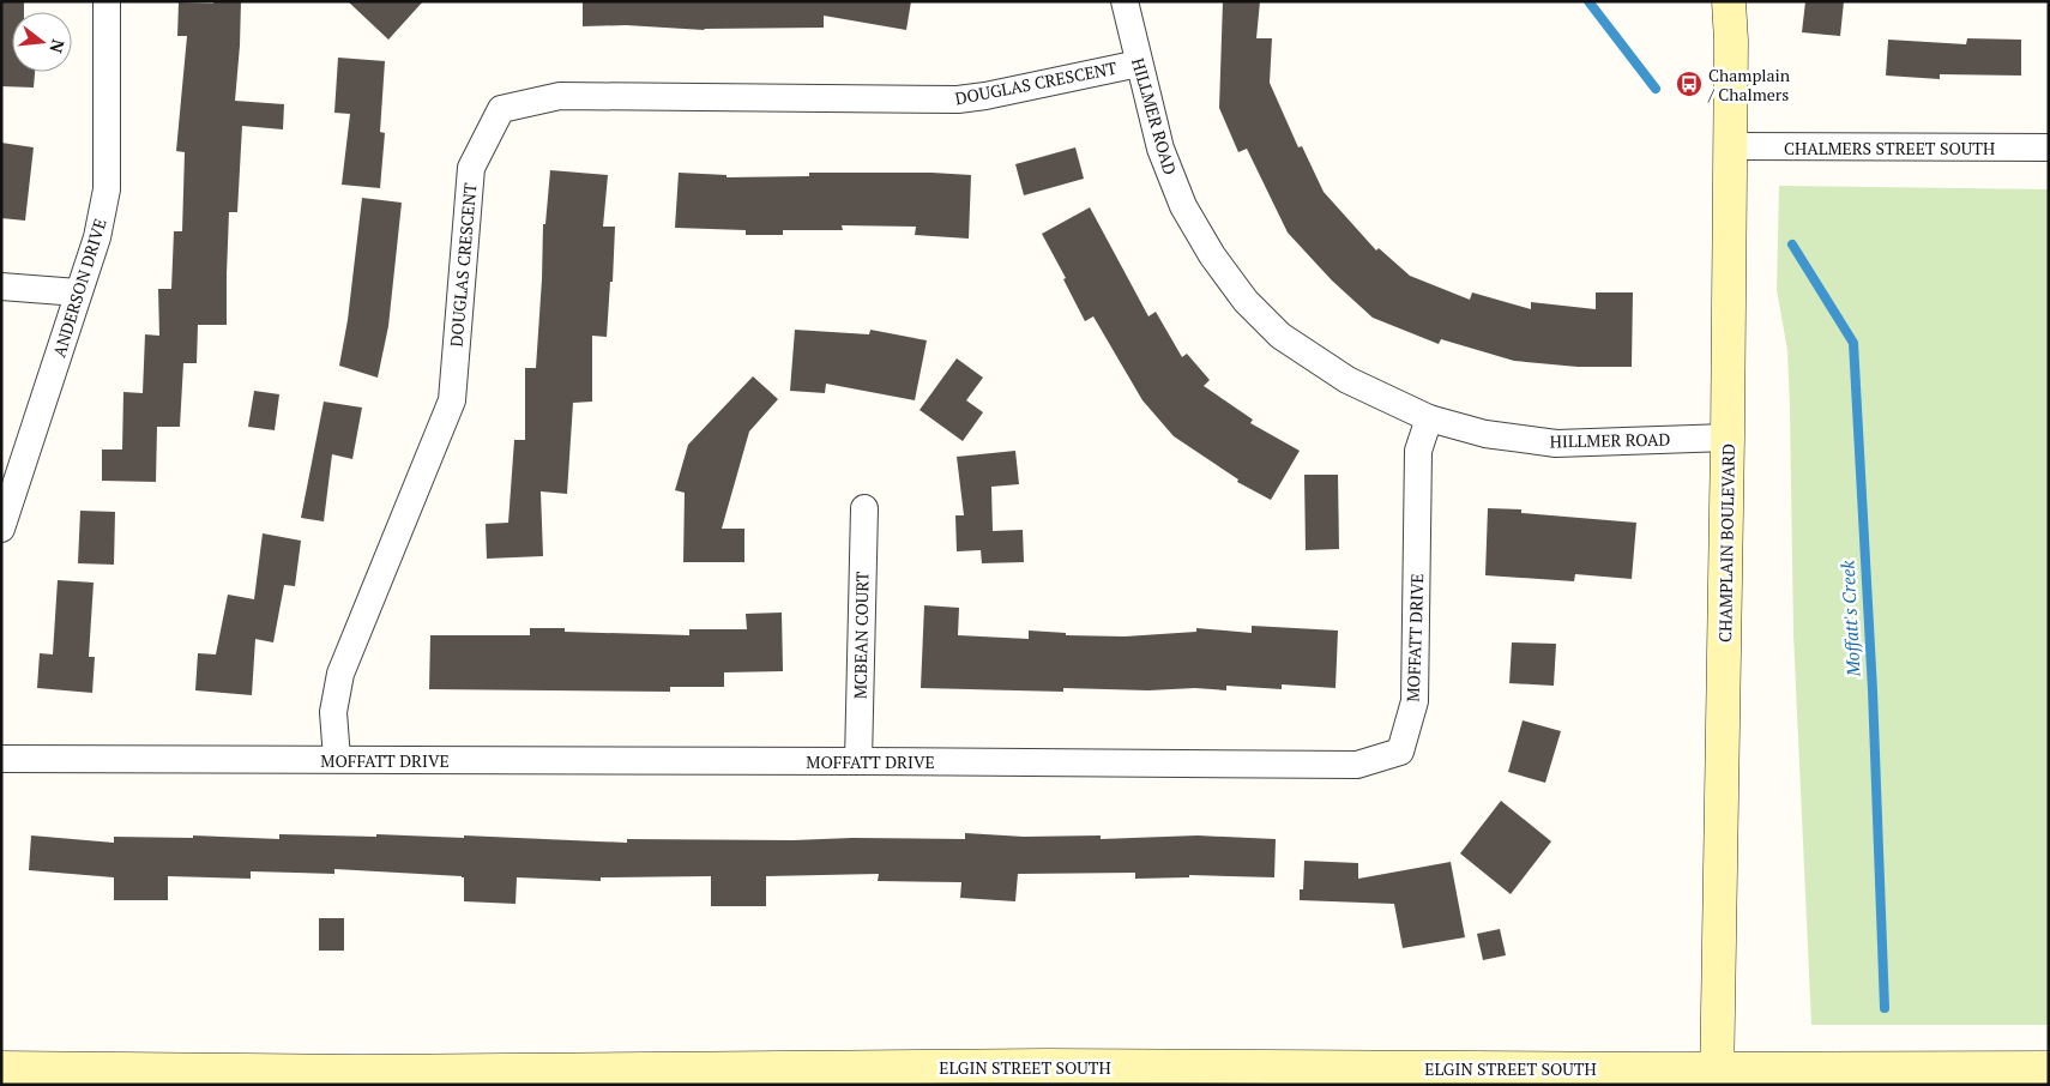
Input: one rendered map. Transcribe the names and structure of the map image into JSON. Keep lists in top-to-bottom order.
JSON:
{
  "streets": {
    "street": [
      "DOUGLAS CRESCENT",
      "HILLMER ROAD",
      "CHALMERS STREET SOUTH",
      "ANDERSON DRIVE",
      "CHAMPLAIN BOULEVARD",
      "MCBEAN COURT",
      "MOFFATT DRIVE",
      "ELGIN STREET SOUTH"
    ]
  },
  "crossings": [
    ["DOUGLAS CRESCENT", "HILLMER ROAD"],
    ["DOUGLAS CRESCENT", "MOFFATT DRIVE"],
    ["HILLMER ROAD", "CHAMPLAIN BOULEVARD"],
    ["HILLMER ROAD", "MOFFATT DRIVE"],
    ["CHALMERS STREET SOUTH", "CHAMPLAIN BOULEVARD"],
    ["CHAMPLAIN BOULEVARD", "ELGIN STREET SOUTH"],
    ["MCBEAN COURT", "MOFFATT DRIVE"]
  ],
  "water": ["Moffatt's Creek"],
  "places": {
    "bus stop": ["Champlain / Chalmers"]
  },
  "north": "right"
}
